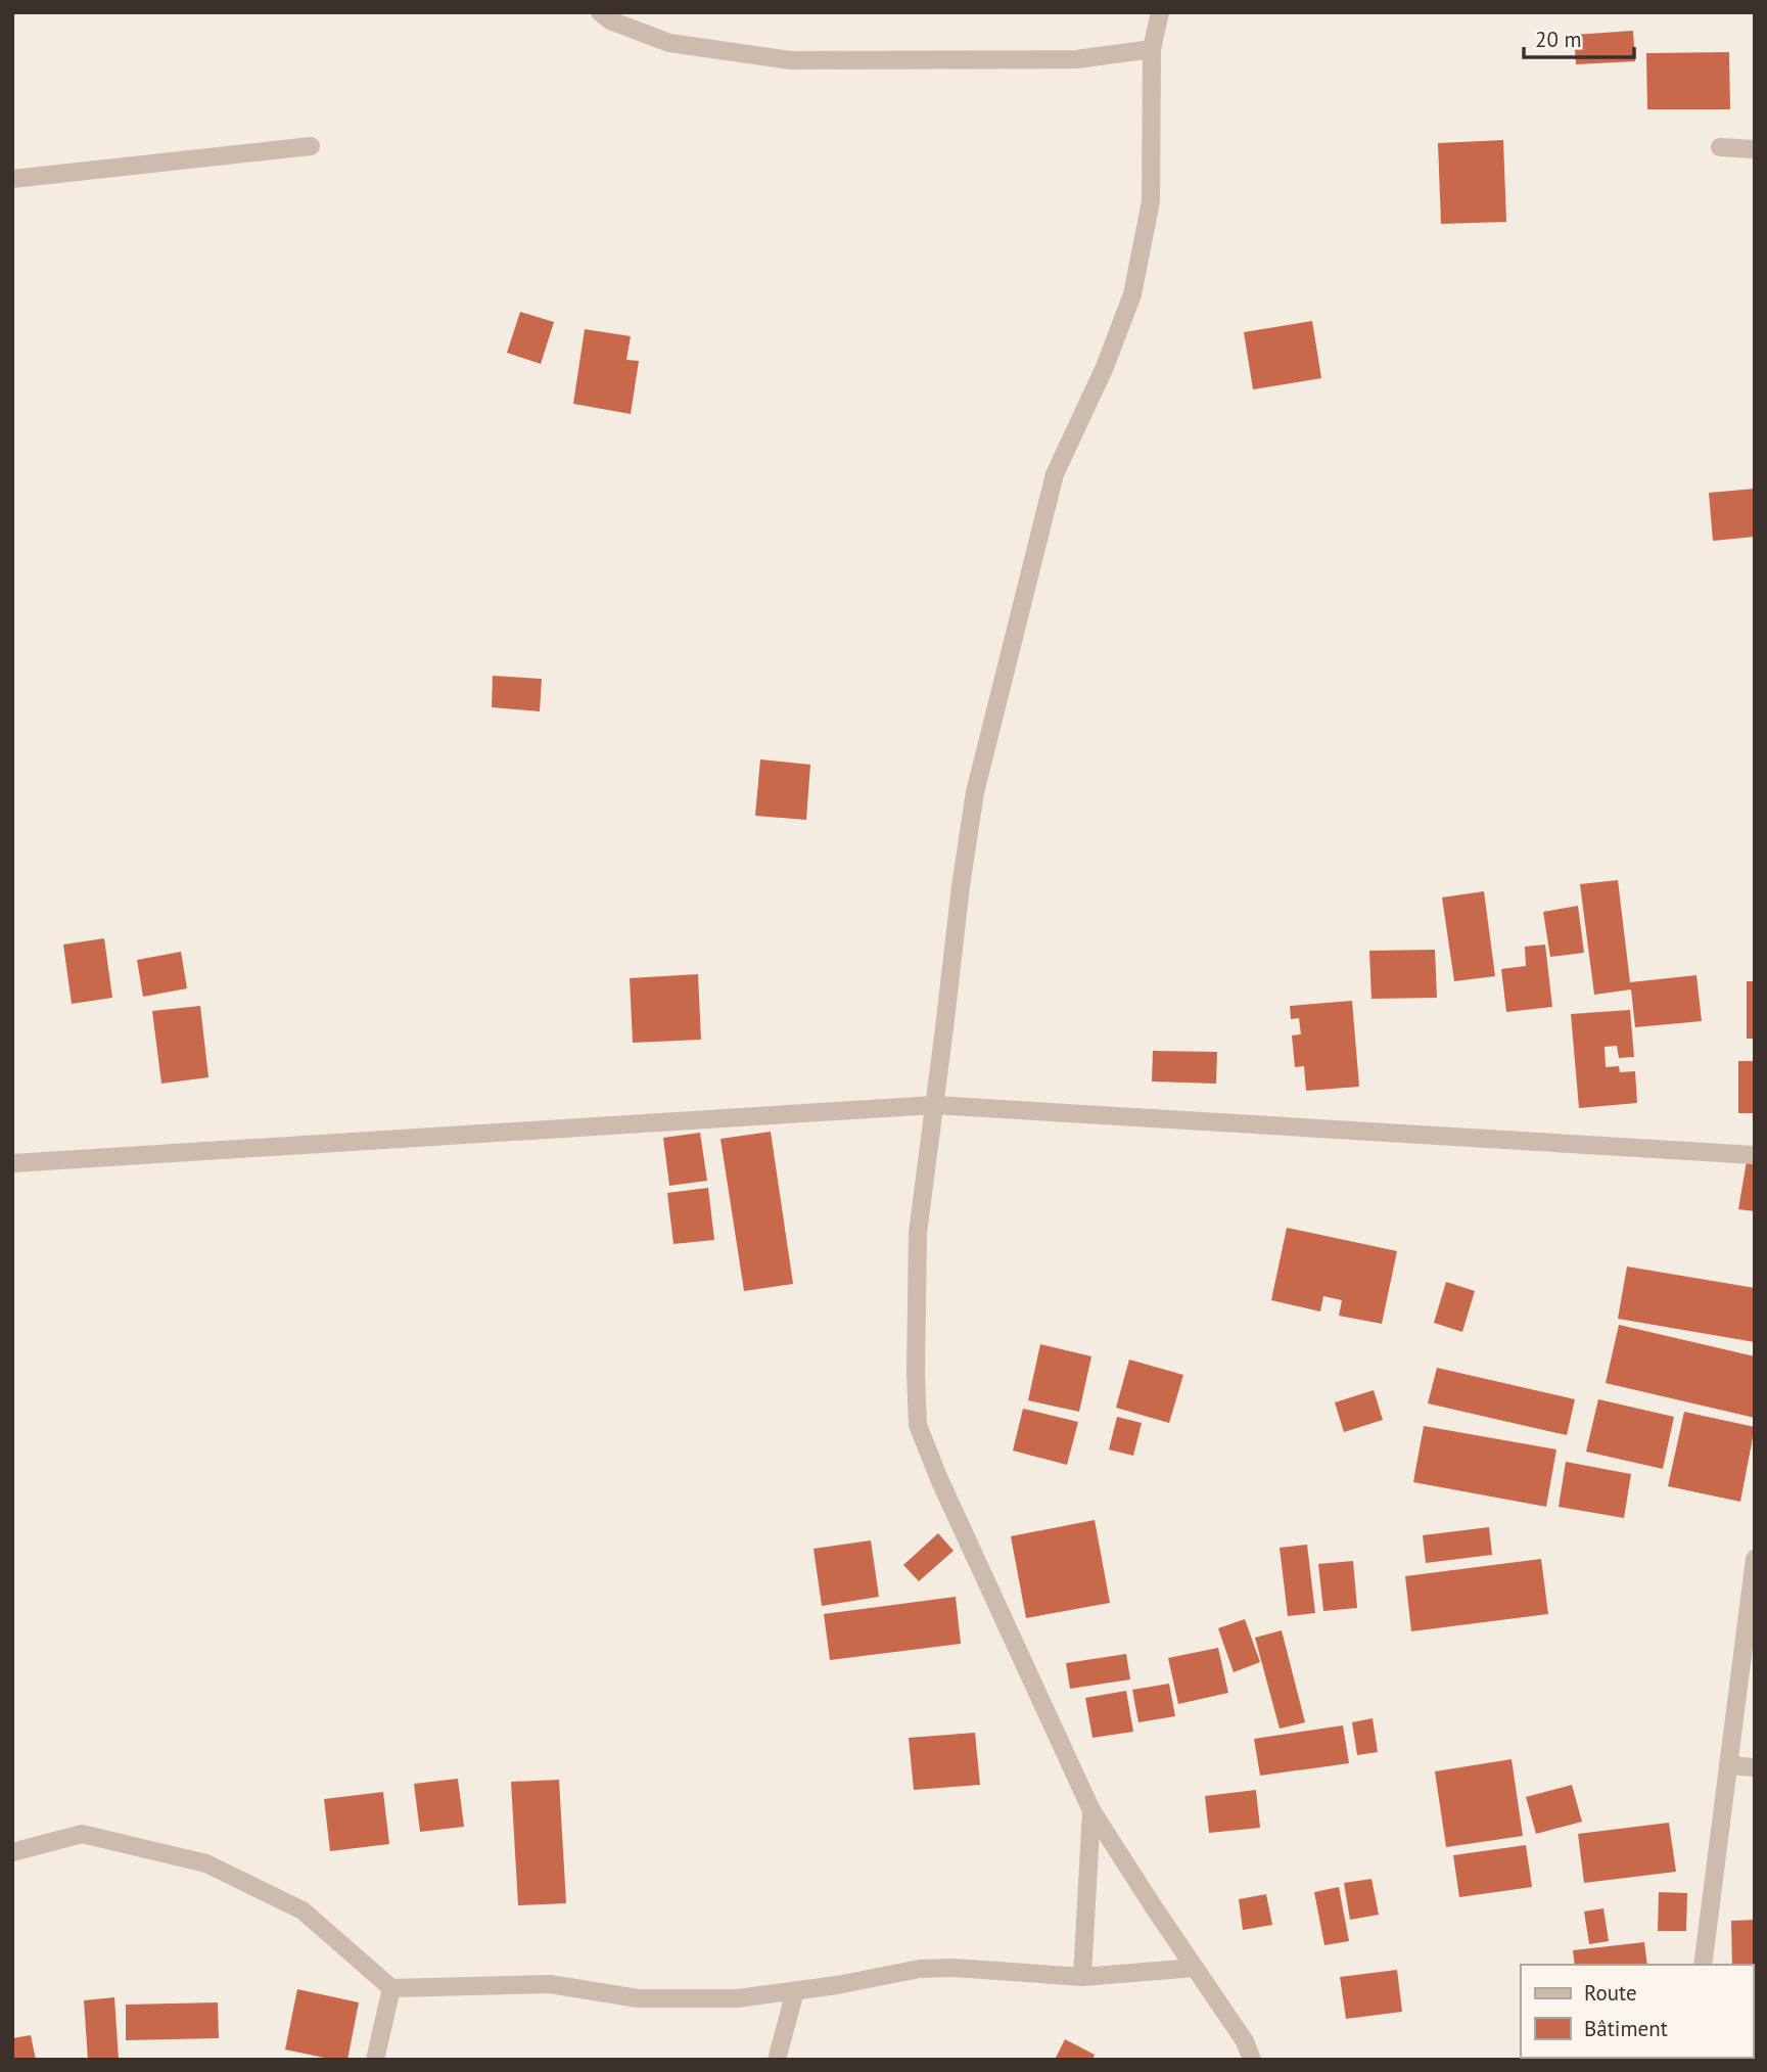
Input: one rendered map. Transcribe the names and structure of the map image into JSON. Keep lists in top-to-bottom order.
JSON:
{
  "legend": ["Route", "Bâtiment"],
  "scale_bar": "20 m"
}
